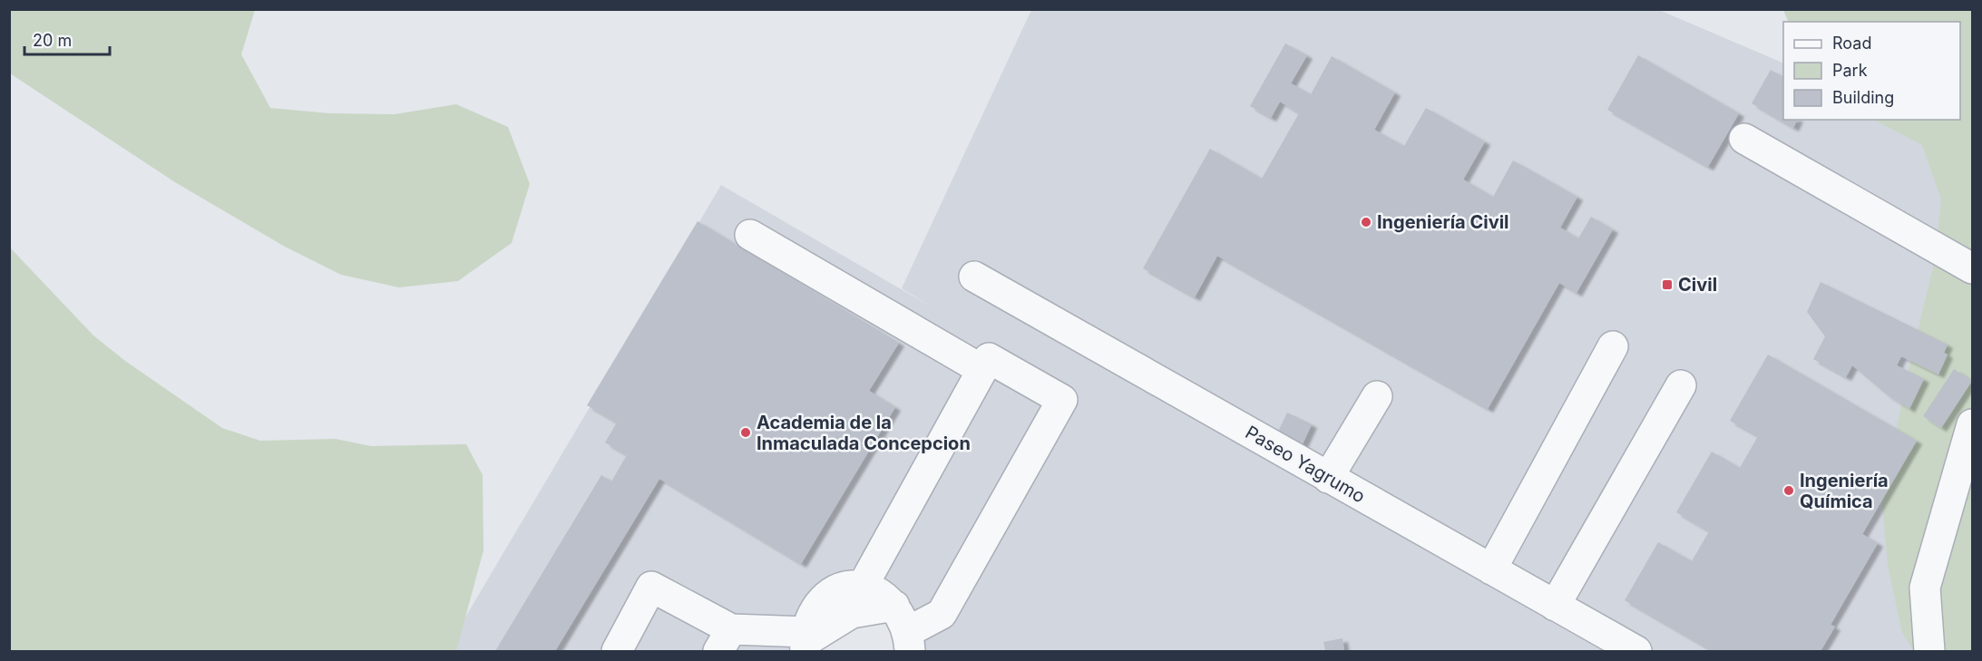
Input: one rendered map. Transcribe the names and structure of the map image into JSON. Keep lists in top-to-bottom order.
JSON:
{
  "streets": {
    "street": ["Paseo Yagrumo"]
  },
  "places": {
    "other": ["Ingeniería Civil", "Academia de la Inmaculada Concepcion", "Ingeniería Química"],
    "transit": ["Civil"]
  },
  "legend": ["Road", "Park", "Building"],
  "scale_bar": "20 m"
}
